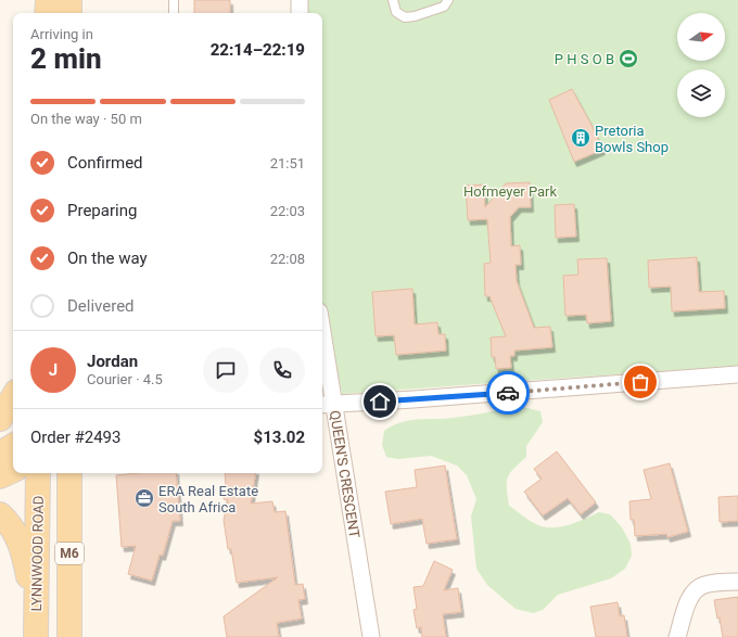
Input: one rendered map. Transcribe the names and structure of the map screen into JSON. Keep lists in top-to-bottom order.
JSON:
{
  "streets": {
    "main road": ["LYNNWOOD ROAD", "M6"],
    "street": ["QUEEN'S CRESCENT"]
  },
  "parks": ["Hofmeyer Park"],
  "places": {
    "sports": ["P H S O B"],
    "building": ["Pretoria Bowls Shop"],
    "office": ["ERA Real Estate South Africa"]
  },
  "north": "right",
  "page": {
    "heading": ["2 min", "Arriving in", "22:14–22:19"],
    "panel": [
      "Jordan",
      "Courier · 4.5",
      "Order #2493",
      "$13.02"
    ],
    "bar": "On the way · 50 m",
    "list": [
      ["Confirmed", "21:51"],
      ["Preparing", "22:03"],
      ["On the way", "22:08"],
      "Delivered"
    ],
    "round": "J"
  }
}
